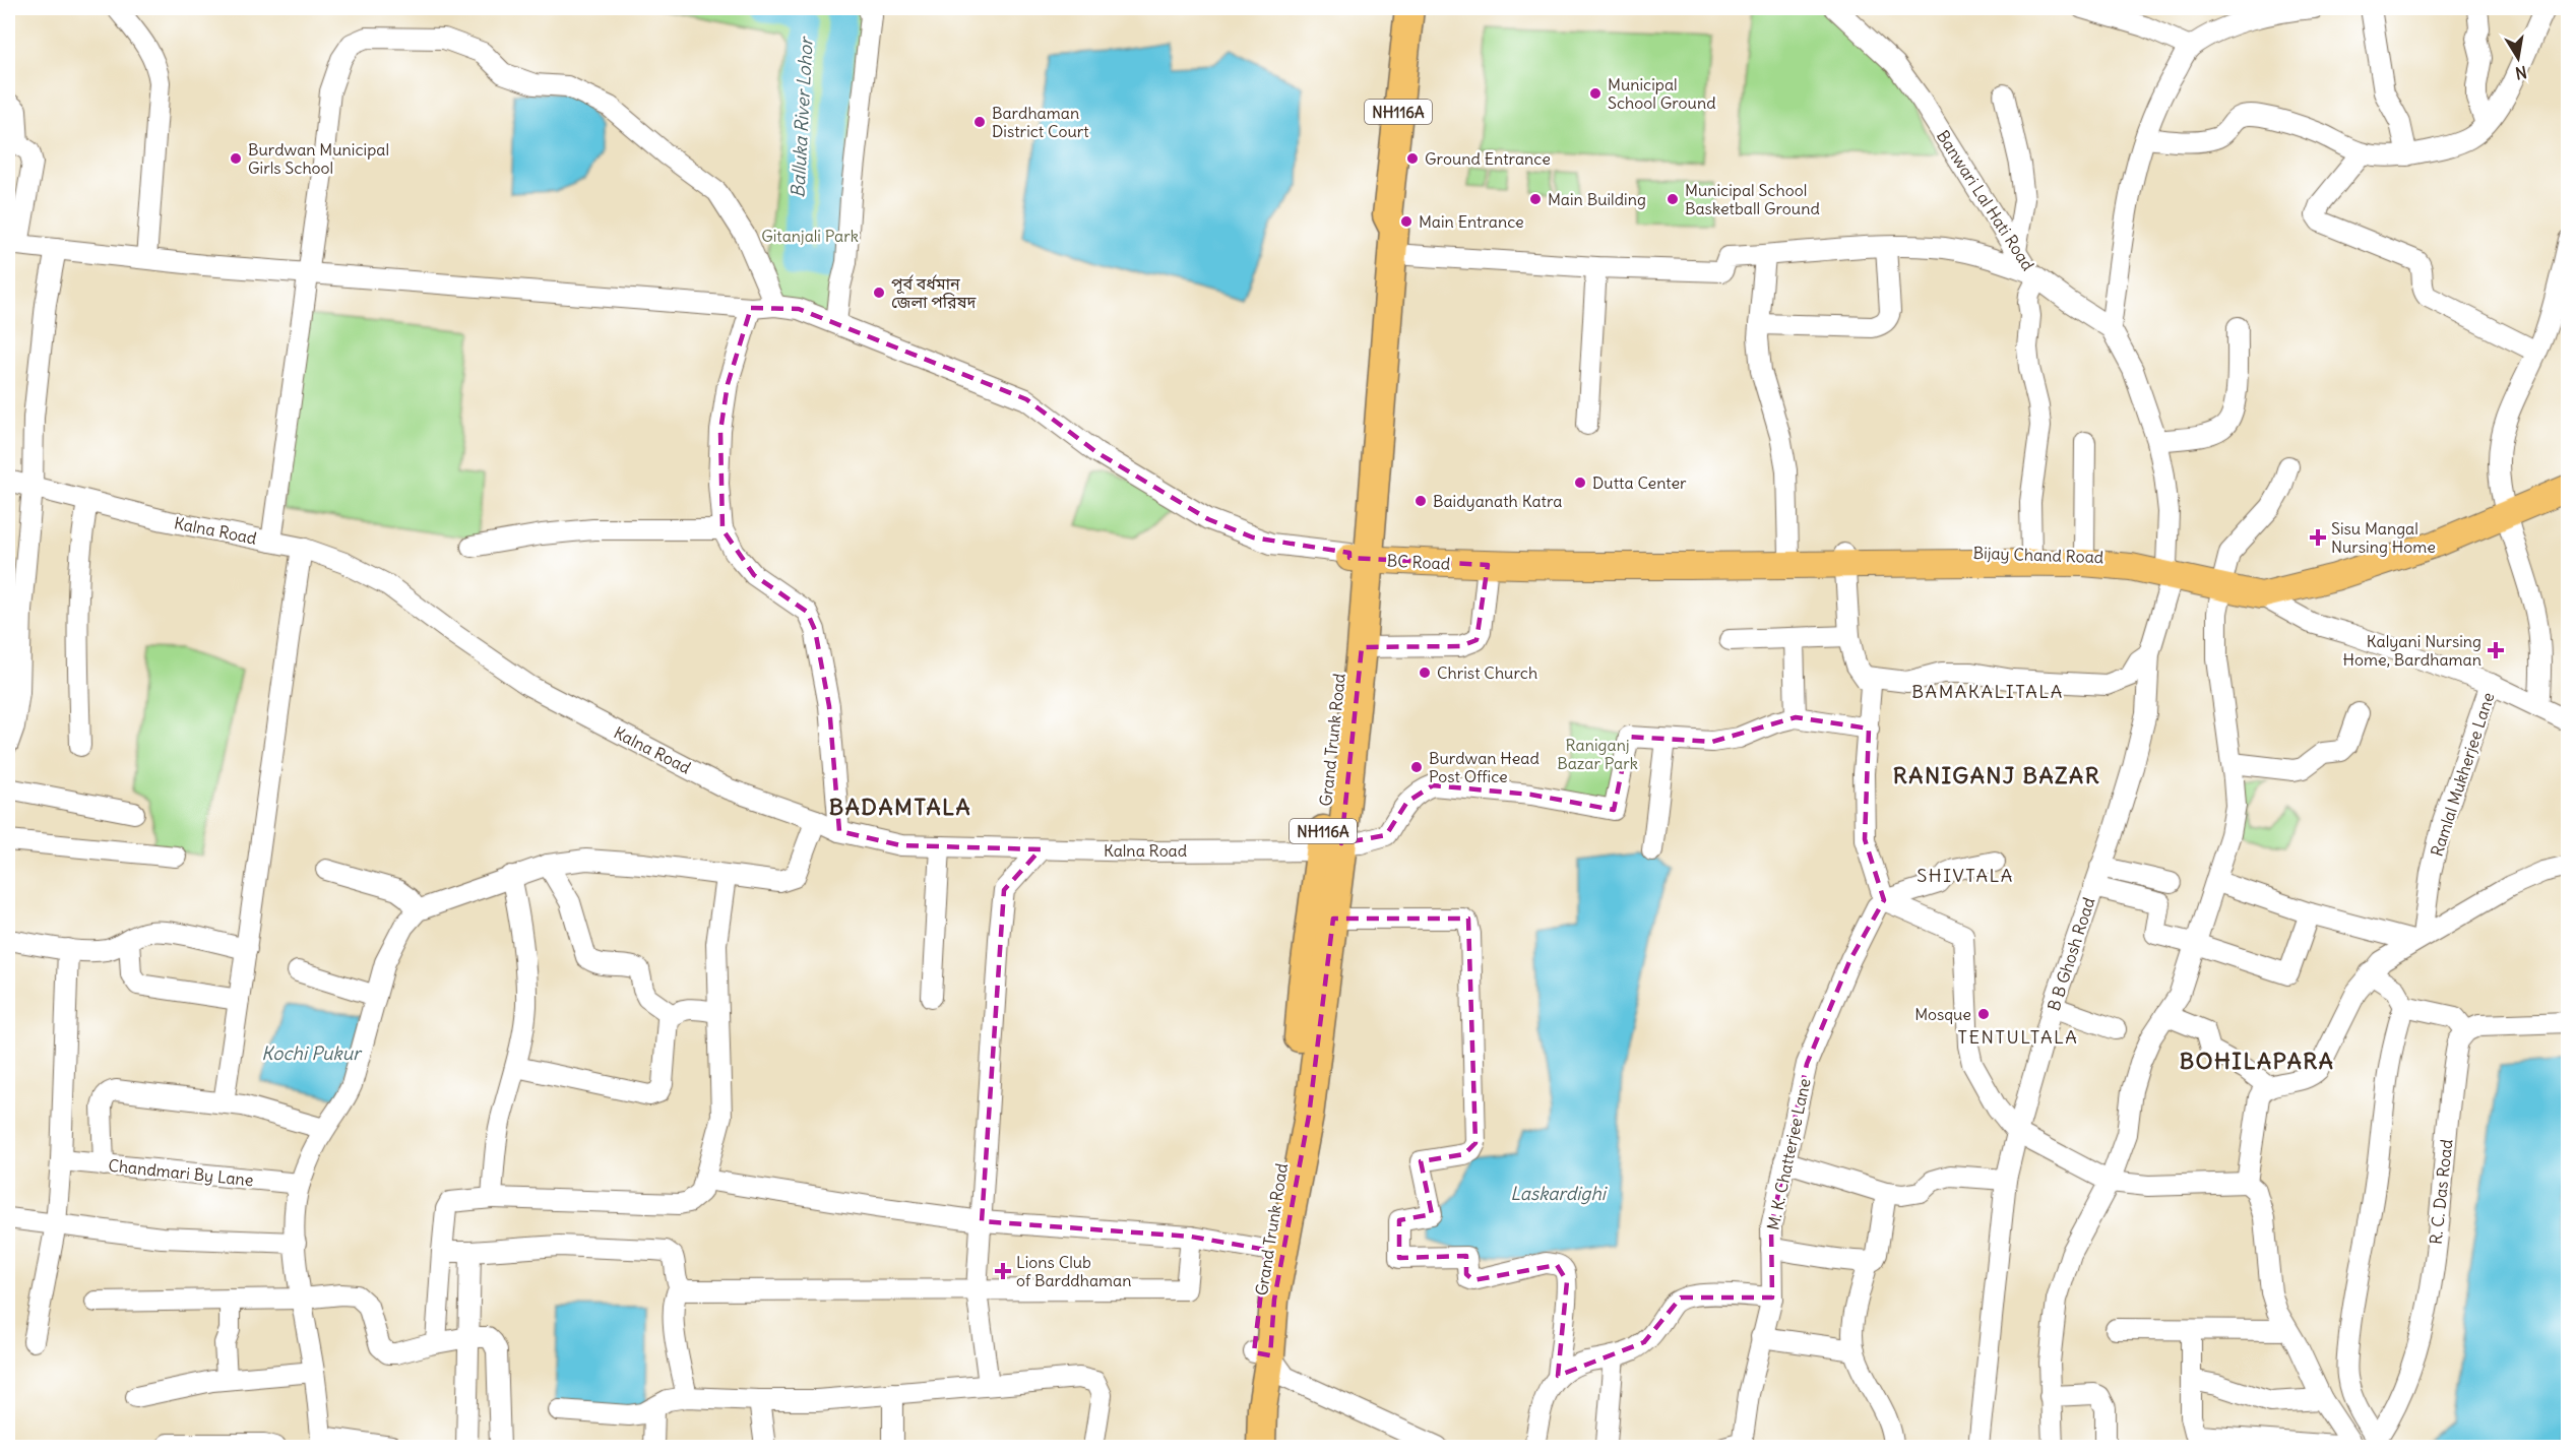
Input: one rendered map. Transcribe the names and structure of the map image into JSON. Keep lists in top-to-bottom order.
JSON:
{
  "streets": {
    "highway": ["NH116A", "Grand Trunk Road"],
    "main road": ["Bijay Chand Road", "BC Road"],
    "street": [
      "Banwari Lal Hati Road",
      "Kalna Road",
      "Ramlal Mukherjee Lane",
      "B B Ghosh Road",
      "M. K. Chatterjee Lane",
      "Chandmari By Lane",
      "R. C. Das Road"
    ]
  },
  "crossings": [
    ["Banwari Lal Hati Road", "Bijay Chand Road"],
    ["Banwari Lal Hati Road", "B B Ghosh Road"],
    ["Kalna Road", "Grand Trunk Road"],
    ["Bijay Chand Road", "BC Road"],
    ["Bijay Chand Road", "B B Ghosh Road"],
    ["BC Road", "Grand Trunk Road"]
  ],
  "districts": [
    "BAMAKALITALA",
    "RANIGANJ BAZAR",
    "BADAMTALA",
    "SHIVTALA",
    "TENTULTALA",
    "BOHILAPARA"
  ],
  "water": ["Balluka River Lohor", "Kochi Pukur", "Laskardighi"],
  "parks": ["Gitanjali Park", "Raniganj Bazar Park"],
  "places": {
    "other": [
      "Municipal School Ground",
      "Bardhaman District Court",
      "Burdwan Municipal Girls School",
      "Ground Entrance",
      "Main Building",
      "Municipal School Basketball Ground",
      "Main Entrance",
      "পূর্ব বর্ধমান জেলা পরিষদ",
      "Dutta Center",
      "Baidyanath Katra",
      "Christ Church",
      "Burdwan Head Post Office",
      "Mosque"
    ],
    "health": ["Sisu Mangal Nursing Home", "Kalyani Nursing Home, Bardhaman", "Lions Club of Barddhaman"]
  },
  "north": "bottom"
}
